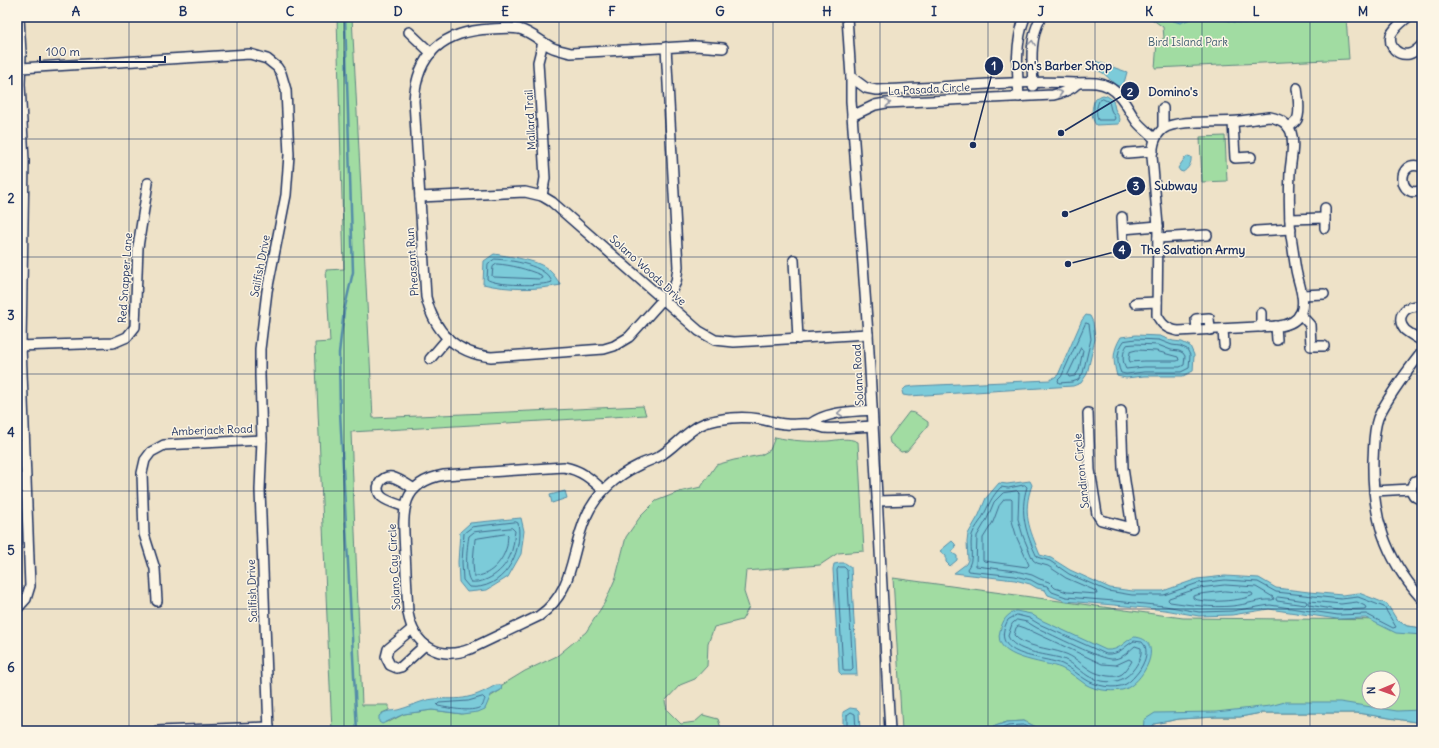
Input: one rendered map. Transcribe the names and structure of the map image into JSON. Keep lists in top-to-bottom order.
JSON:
{
  "streets": {
    "street": [
      "La Pasada Circle",
      "Mallard Trail",
      "Pheasant Run",
      "Sailfish Drive",
      "Solano Woods Drive",
      "Red Snapper Lane",
      "Solana Road",
      "Amberjack Road",
      "Sandiron Circle",
      "Solano Cay Circle"
    ]
  },
  "crossings": [
    ["La Pasada Circle", "Solana Road"],
    ["Mallard Trail", "Pheasant Run"],
    ["Mallard Trail", "Solano Woods Drive"],
    ["Pheasant Run", "Solano Woods Drive"],
    ["Sailfish Drive", "Amberjack Road"],
    ["Solano Woods Drive", "Solana Road"],
    ["Solana Road", "Solano Cay Circle"]
  ],
  "parks": ["Bird Island Park"],
  "places": [
    "Domino's",
    "Don's Barber Shop",
    "Subway",
    "The Salvation Army"
  ],
  "scale_bar": "100 m",
  "north": "left",
  "grid": {
    "columns": [
      "A",
      "B",
      "C",
      "D",
      "E",
      "F",
      "G",
      "H",
      "I",
      "J",
      "K",
      "L",
      "M"
    ],
    "rows": [
      "1",
      "2",
      "3",
      "4",
      "5",
      "6"
    ]
  }
}
